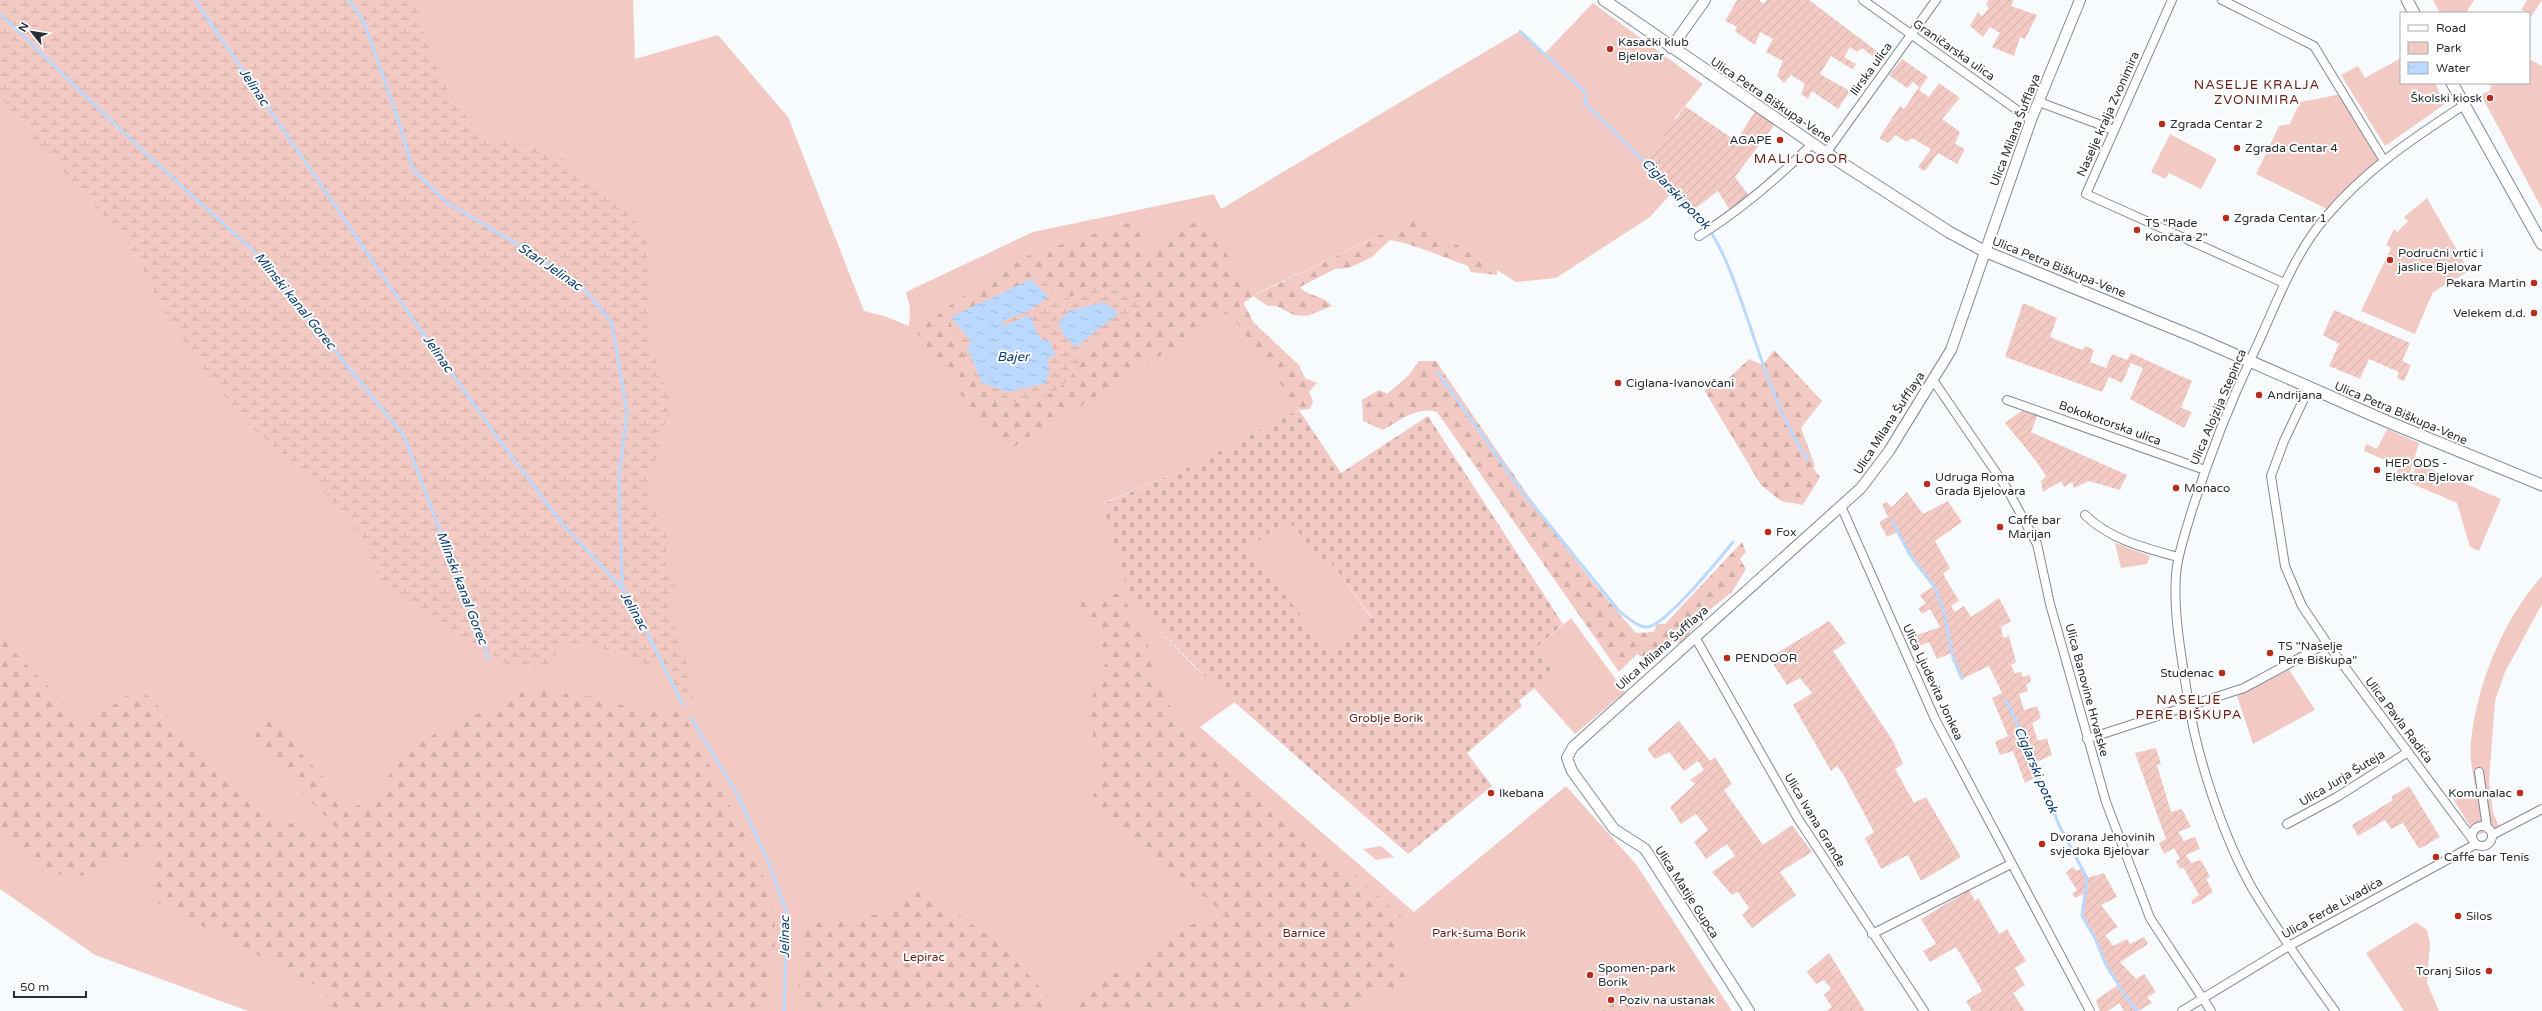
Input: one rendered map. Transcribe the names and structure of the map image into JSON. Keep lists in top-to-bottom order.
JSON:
{
  "streets": {
    "main road": ["Ulica Petra Biškupa-Vene"],
    "street": [
      "Graničarska ulica",
      "Ilirska ulica",
      "Naselje kralja Zvonimira",
      "Ulica Milana Šufflaya",
      "Ulica Alojzija Stepinca",
      "Bokokotorska ulica",
      "Ulica Ljudevita Jonkea",
      "Ulica Banovine Hrvatske",
      "Ulica Pavla Radića",
      "Ulica Jurja Šuteja",
      "Ulica Ivana Granđe",
      "Ulica Matije Gupca",
      "Ulica Ferde Livadića"
    ]
  },
  "crossings": [
    ["Graničarska ulica", "Ilirska ulica"],
    ["Graničarska ulica", "Ulica Milana Šufflaya"],
    ["Ilirska ulica", "Ulica Petra Biškupa-Vene"],
    ["Ulica Petra Biškupa-Vene", "Ulica Milana Šufflaya"],
    ["Ulica Petra Biškupa-Vene", "Ulica Alojzija Stepinca"],
    ["Ulica Petra Biškupa-Vene", "Ulica Pavla Radića"],
    ["Naselje kralja Zvonimira", "Ulica Alojzija Stepinca"],
    ["Ulica Milana Šufflaya", "Ulica Ljudevita Jonkea"],
    ["Ulica Milana Šufflaya", "Ulica Banovine Hrvatske"],
    ["Ulica Milana Šufflaya", "Ulica Ivana Granđe"],
    ["Ulica Milana Šufflaya", "Ulica Matije Gupca"],
    ["Ulica Alojzija Stepinca", "Bokokotorska ulica"],
    ["Ulica Alojzija Stepinca", "Ulica Ferde Livadića"],
    ["Ulica Banovine Hrvatske", "Ulica Ferde Livadića"],
    ["Ulica Pavla Radića", "Ulica Jurja Šuteja"],
    ["Ulica Pavla Radića", "Ulica Ferde Livadića"]
  ],
  "districts": ["NASELJE KRALJA ZVONIMIRA", "MALI LOGOR", "NASELJE PERE BIŠKUPA"],
  "water": [
    "Jelinac",
    "Ciglarski potok",
    "Stari Jelinac",
    "Mlinski kanal Gorec",
    "Bajer"
  ],
  "parks": [
    "Groblje Borik",
    "Barnice",
    "Park-šuma Borik",
    "Lepirac"
  ],
  "places": [
    "Kasački klub Bjelovar",
    "Školski kiosk",
    "Zgrada Centar 2",
    "AGAPE",
    "Zgrada Centar 4",
    "Zgrada Centar 1",
    "TS \"Rade Končara 2\"",
    "Područni vrtić i jaslice Bjelovar",
    "Pekara Martin",
    "Velekem d.d.",
    "Ciglana-Ivanovčani",
    "Andrijana",
    "HEP ODS - Elektra Bjelovar",
    "Udruga Roma Grada Bjelovara",
    "Monaco",
    "Caffe bar Marijan",
    "Fox",
    "TS \"Naselje Pere Biškupa\"",
    "PENDOOR",
    "Studenac",
    "Ikebana",
    "Komunalac",
    "Dvorana Jehovinih svjedoka Bjelovar",
    "Caffe bar Tenis",
    "Silos",
    "Toranj Silos",
    "Spomen-park Borik",
    "Poziv na ustanak"
  ],
  "legend": ["Road", "Park", "Water"],
  "scale_bar": "50 m",
  "north": "top left"
}
